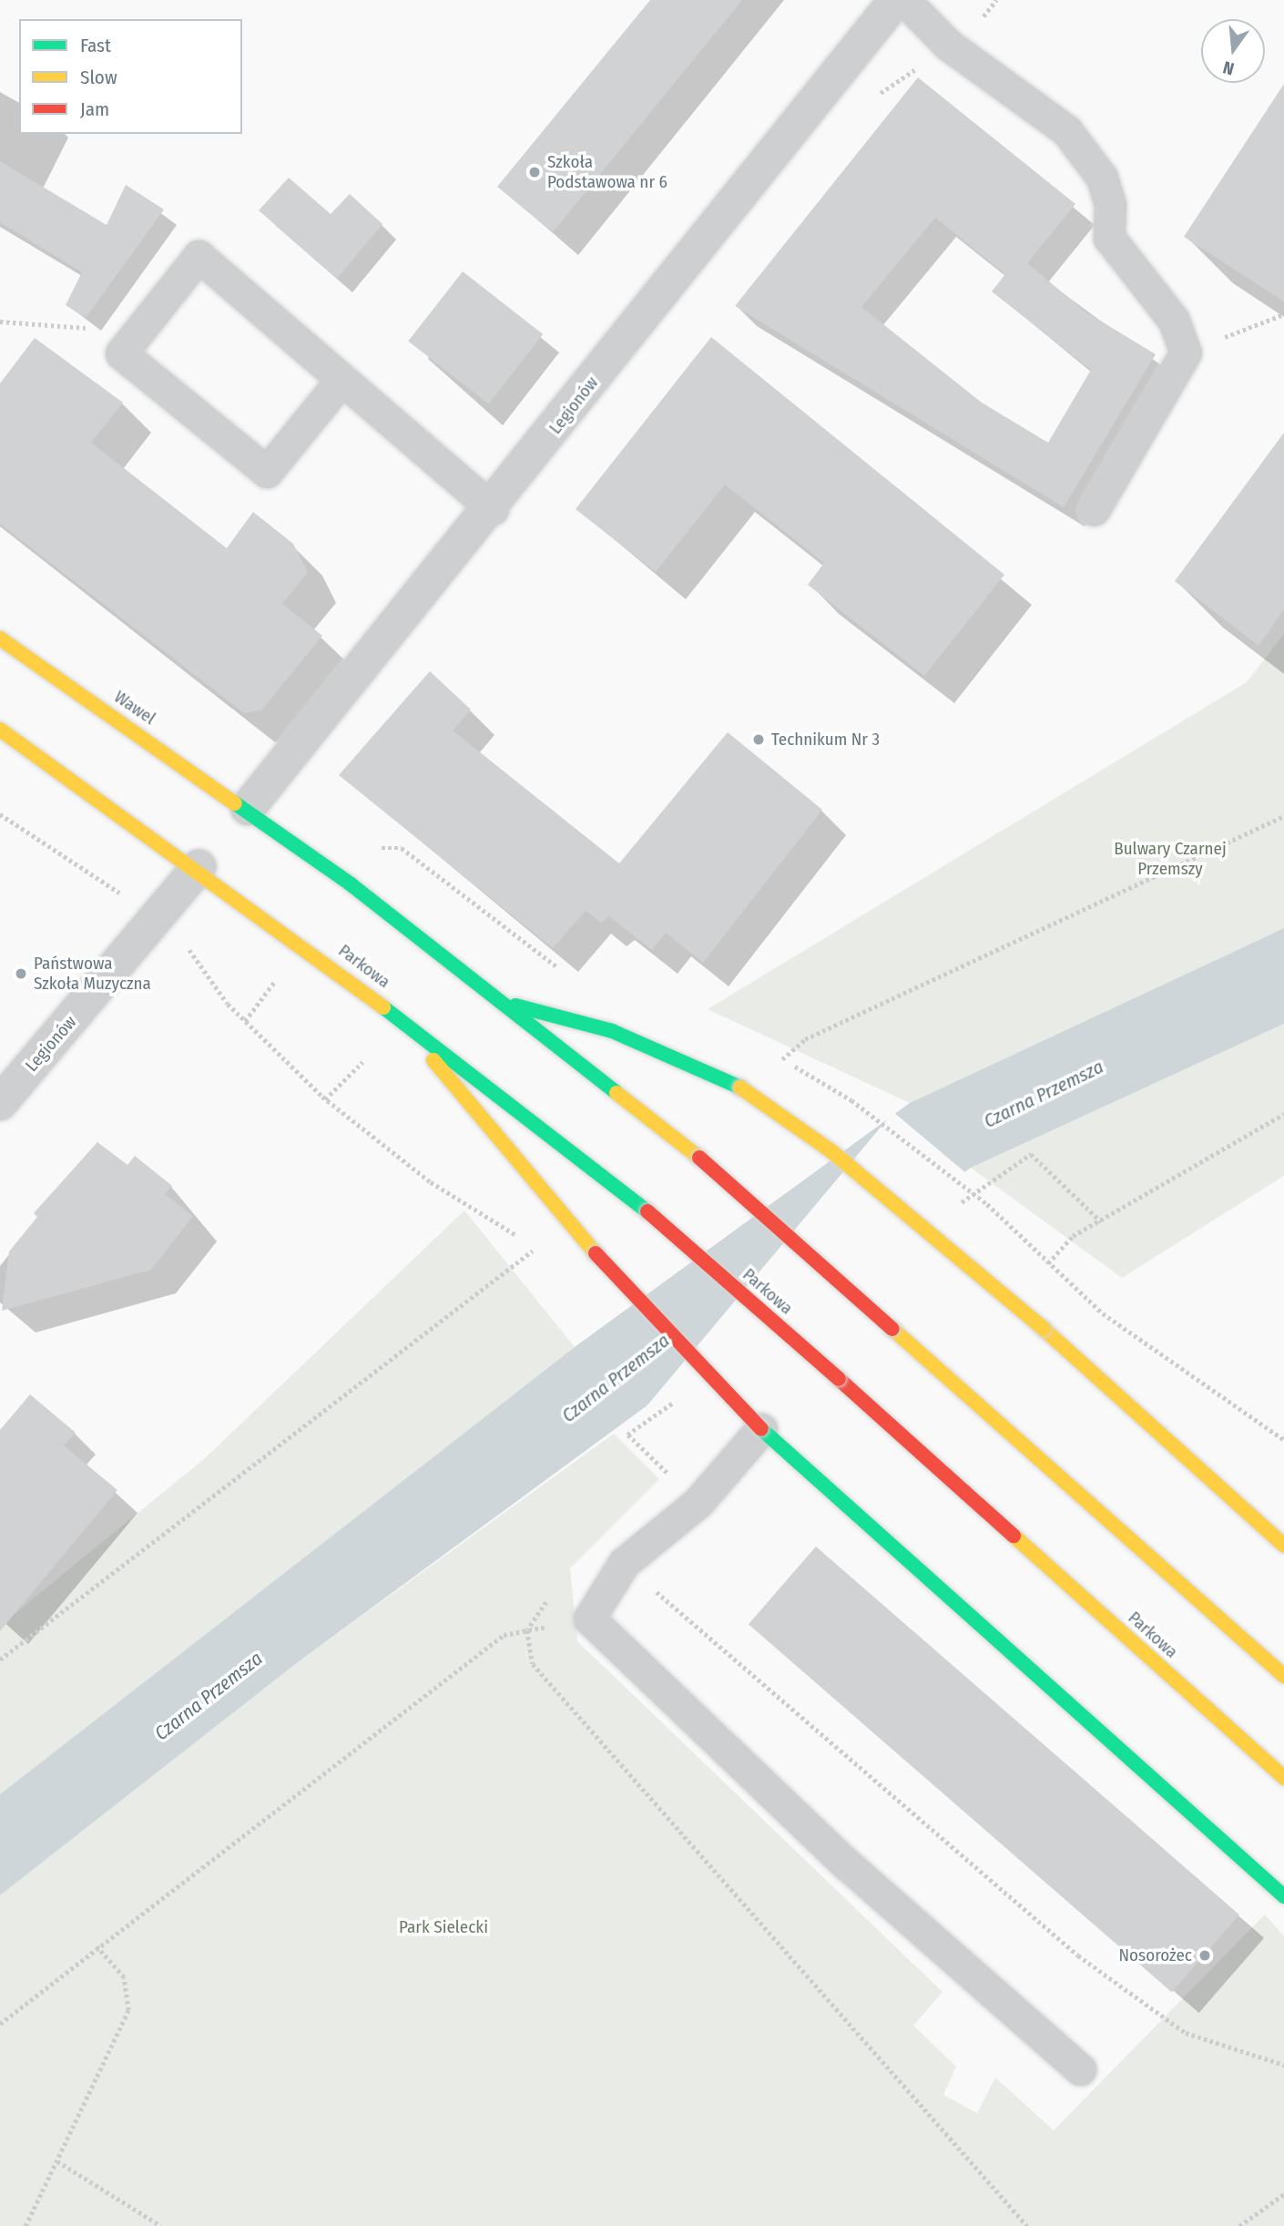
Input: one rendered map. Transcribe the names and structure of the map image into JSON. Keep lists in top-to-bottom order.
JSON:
{
  "streets": {
    "street": ["Legionów", "Wawel", "Parkowa"]
  },
  "crossings": [
    ["Legionów", "Wawel"],
    ["Legionów", "Parkowa"]
  ],
  "water": ["Czarna Przemsza"],
  "parks": ["Bulwary Czarnej Przemszy", "Park Sielecki"],
  "places": [
    "Szkoła Podstawowa nr 6",
    "Technikum Nr 3",
    "Państwowa Szkoła Muzyczna",
    "Nosorożec"
  ],
  "legend": ["Fast", "Slow", "Jam"],
  "north": "bottom"
}
